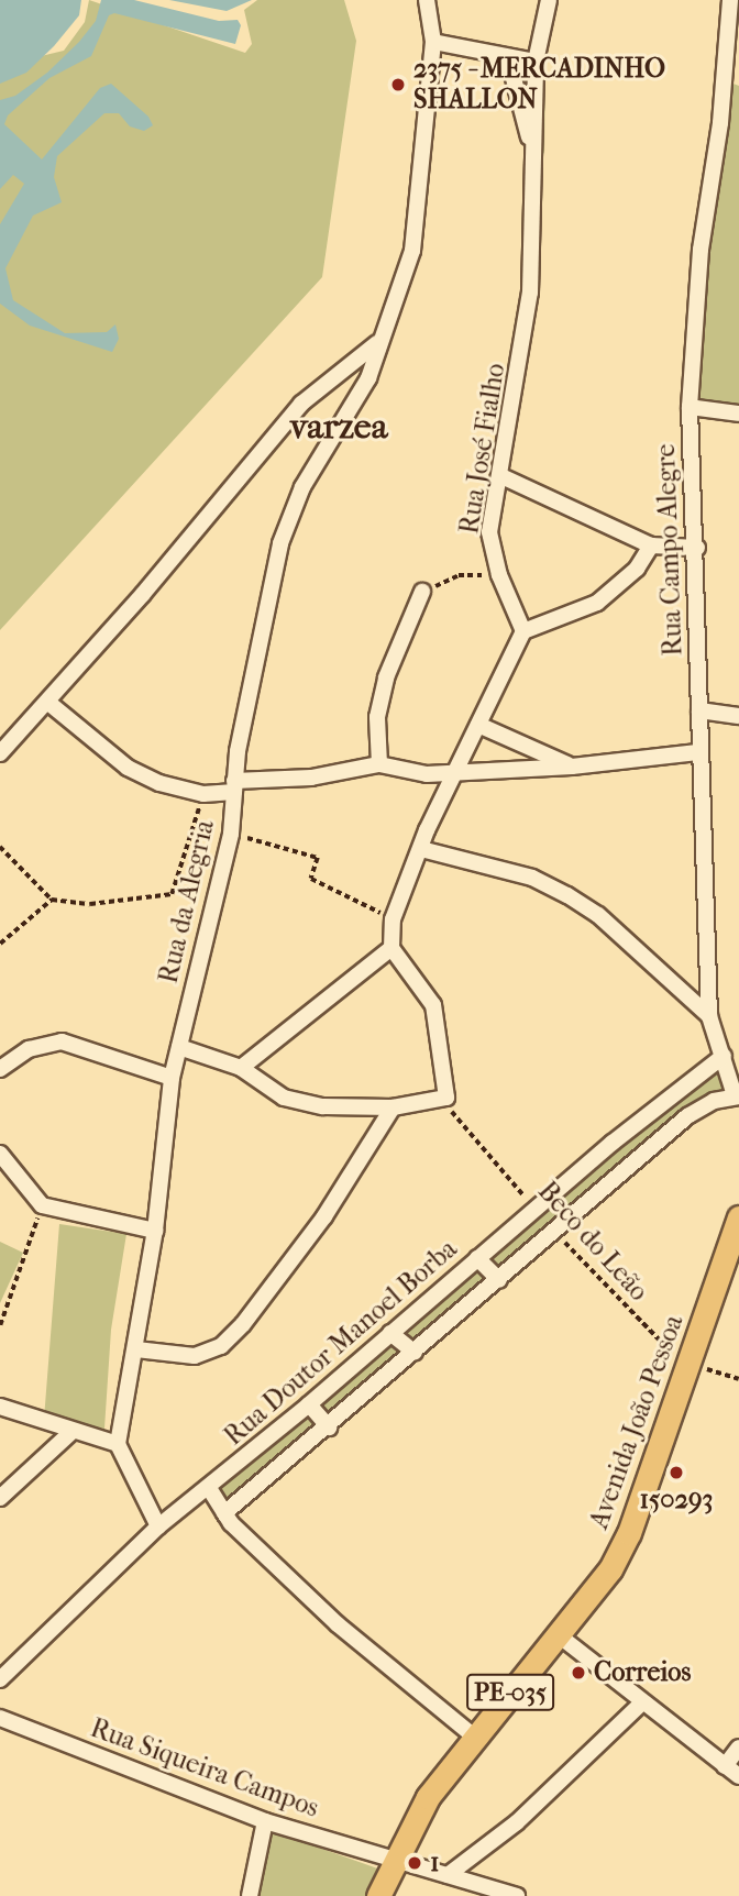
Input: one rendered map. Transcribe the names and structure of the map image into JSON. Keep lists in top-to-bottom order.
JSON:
{
  "streets": {
    "main road": ["Avenida João Pessoa", "PE-035"],
    "street": [
      "Rua José Fialho",
      "Rua Campo Alegre",
      "Rua da Alegria",
      "Rua Doutor Manoel Borba",
      "Rua Siqueira Campos"
    ],
    "path": ["Beco do Leão"]
  },
  "crossings": [
    ["Rua Campo Alegre", "Rua Doutor Manoel Borba"],
    ["Beco do Leão", "Rua Doutor Manoel Borba"],
    ["Beco do Leão", "Avenida João Pessoa"],
    ["Avenida João Pessoa", "Rua Siqueira Campos"]
  ],
  "districts": ["varzea"],
  "places": [
    "2375 - MERCADINHO SHALLON",
    "150293",
    "Correios",
    "1"
  ]
}
